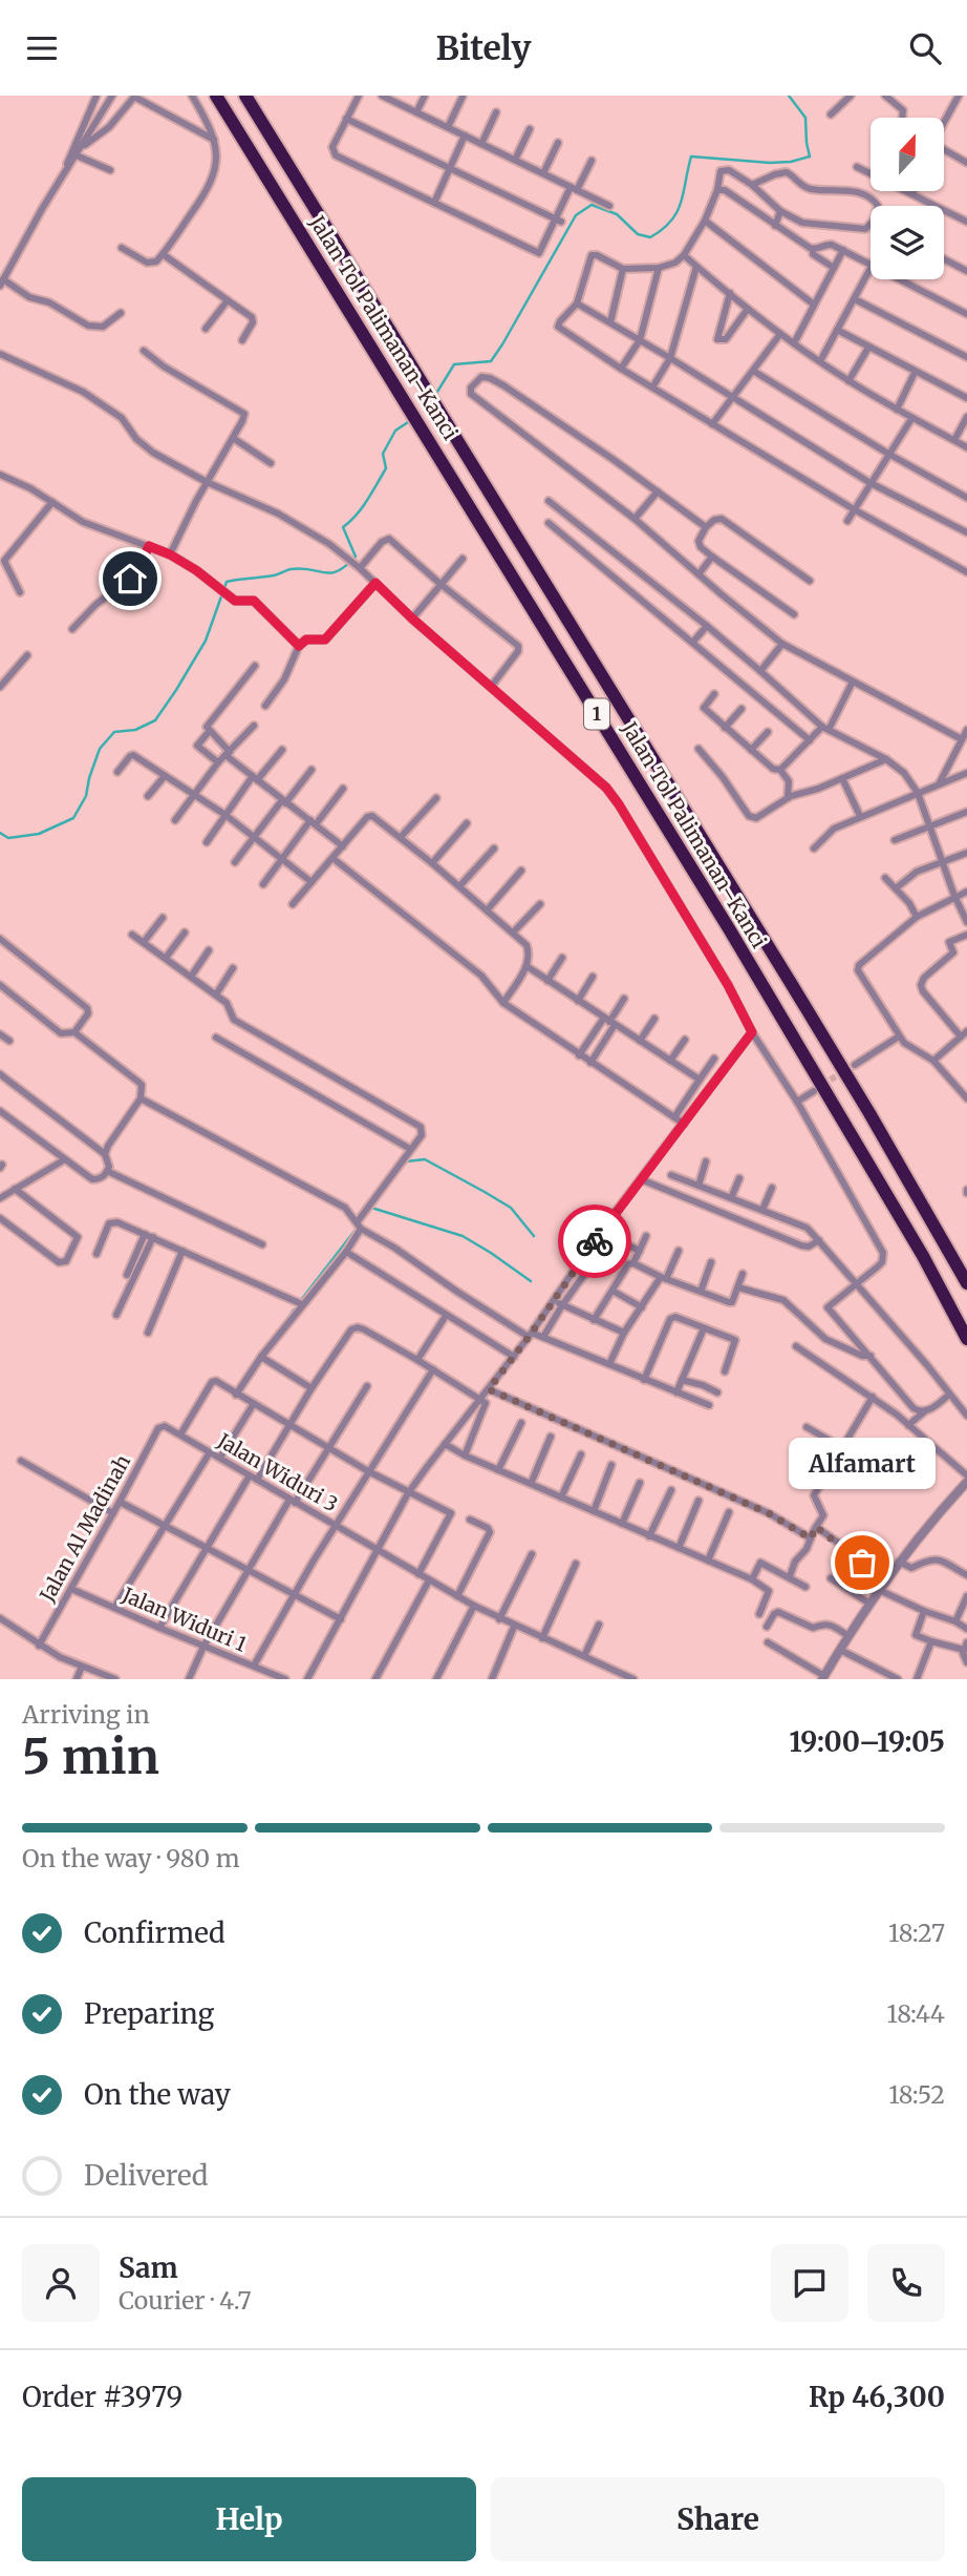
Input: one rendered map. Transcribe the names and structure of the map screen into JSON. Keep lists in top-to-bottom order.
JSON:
{
  "streets": {
    "highway": ["Jalan Tol Palimanan–Kanci", "1"],
    "street": ["Jalan Widuri 3", "Jalan Al Madinah", "Jalan Widuri 1"]
  },
  "crossings": [
    ["Jalan Widuri 3", "Jalan Al Madinah"],
    ["Jalan Al Madinah", "Jalan Widuri 1"]
  ],
  "places": ["Alfamart"],
  "north": "top",
  "page": {
    "header": "Bitely",
    "bubble": "Alfamart",
    "heading": ["5 min", "Arriving in", "19:00–19:05"],
    "panel": [
      "Sam",
      "Courier · 4.7",
      "Order #3979",
      "Rp 46,300"
    ],
    "bar": "On the way · 980 m",
    "list": [
      ["Confirmed", "18:27"],
      ["Preparing", "18:44"],
      ["On the way", "18:52"],
      "Delivered"
    ],
    "buttons": ["Help", "Share"]
  }
}
